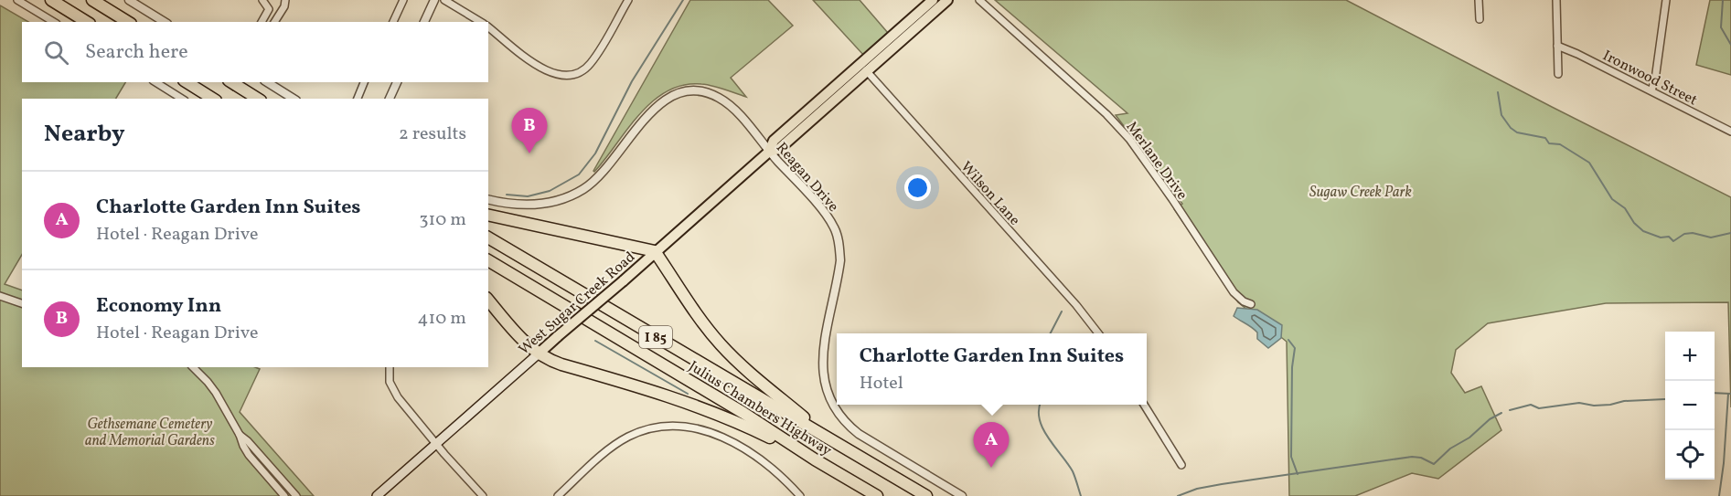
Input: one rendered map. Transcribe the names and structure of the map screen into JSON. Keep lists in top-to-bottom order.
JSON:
{
  "streets": {
    "highway": ["I 85", "Julius Chambers Highway"],
    "main road": ["West Sugar Creek Road"],
    "street": [
      "Ironwood Street",
      "Merlane Drive",
      "Reagan Drive",
      "Wilson Lane"
    ]
  },
  "crossings": [
    ["Reagan Drive", "West Sugar Creek Road"],
    ["Wilson Lane", "West Sugar Creek Road"]
  ],
  "parks": ["Sugaw Creek Park", "Gethsemane Cemetery and Memorial Gardens"],
  "page": {
    "search": "Search here",
    "heading": ["Nearby", "2 results"],
    "pins": ["B", "A"],
    "list": [
      {
        "mark": "A",
        "name": "Charlotte Garden Inn Suites",
        "note": "Hotel · Reagan Drive",
        "value": "310 m"
      },
      {
        "mark": "B",
        "name": "Economy Inn",
        "note": "Hotel · Reagan Drive",
        "value": "410 m"
      }
    ],
    "map_buttons": ["+", "−"],
    "popup": ["Charlotte Garden Inn Suites", "Hotel"]
  }
}
